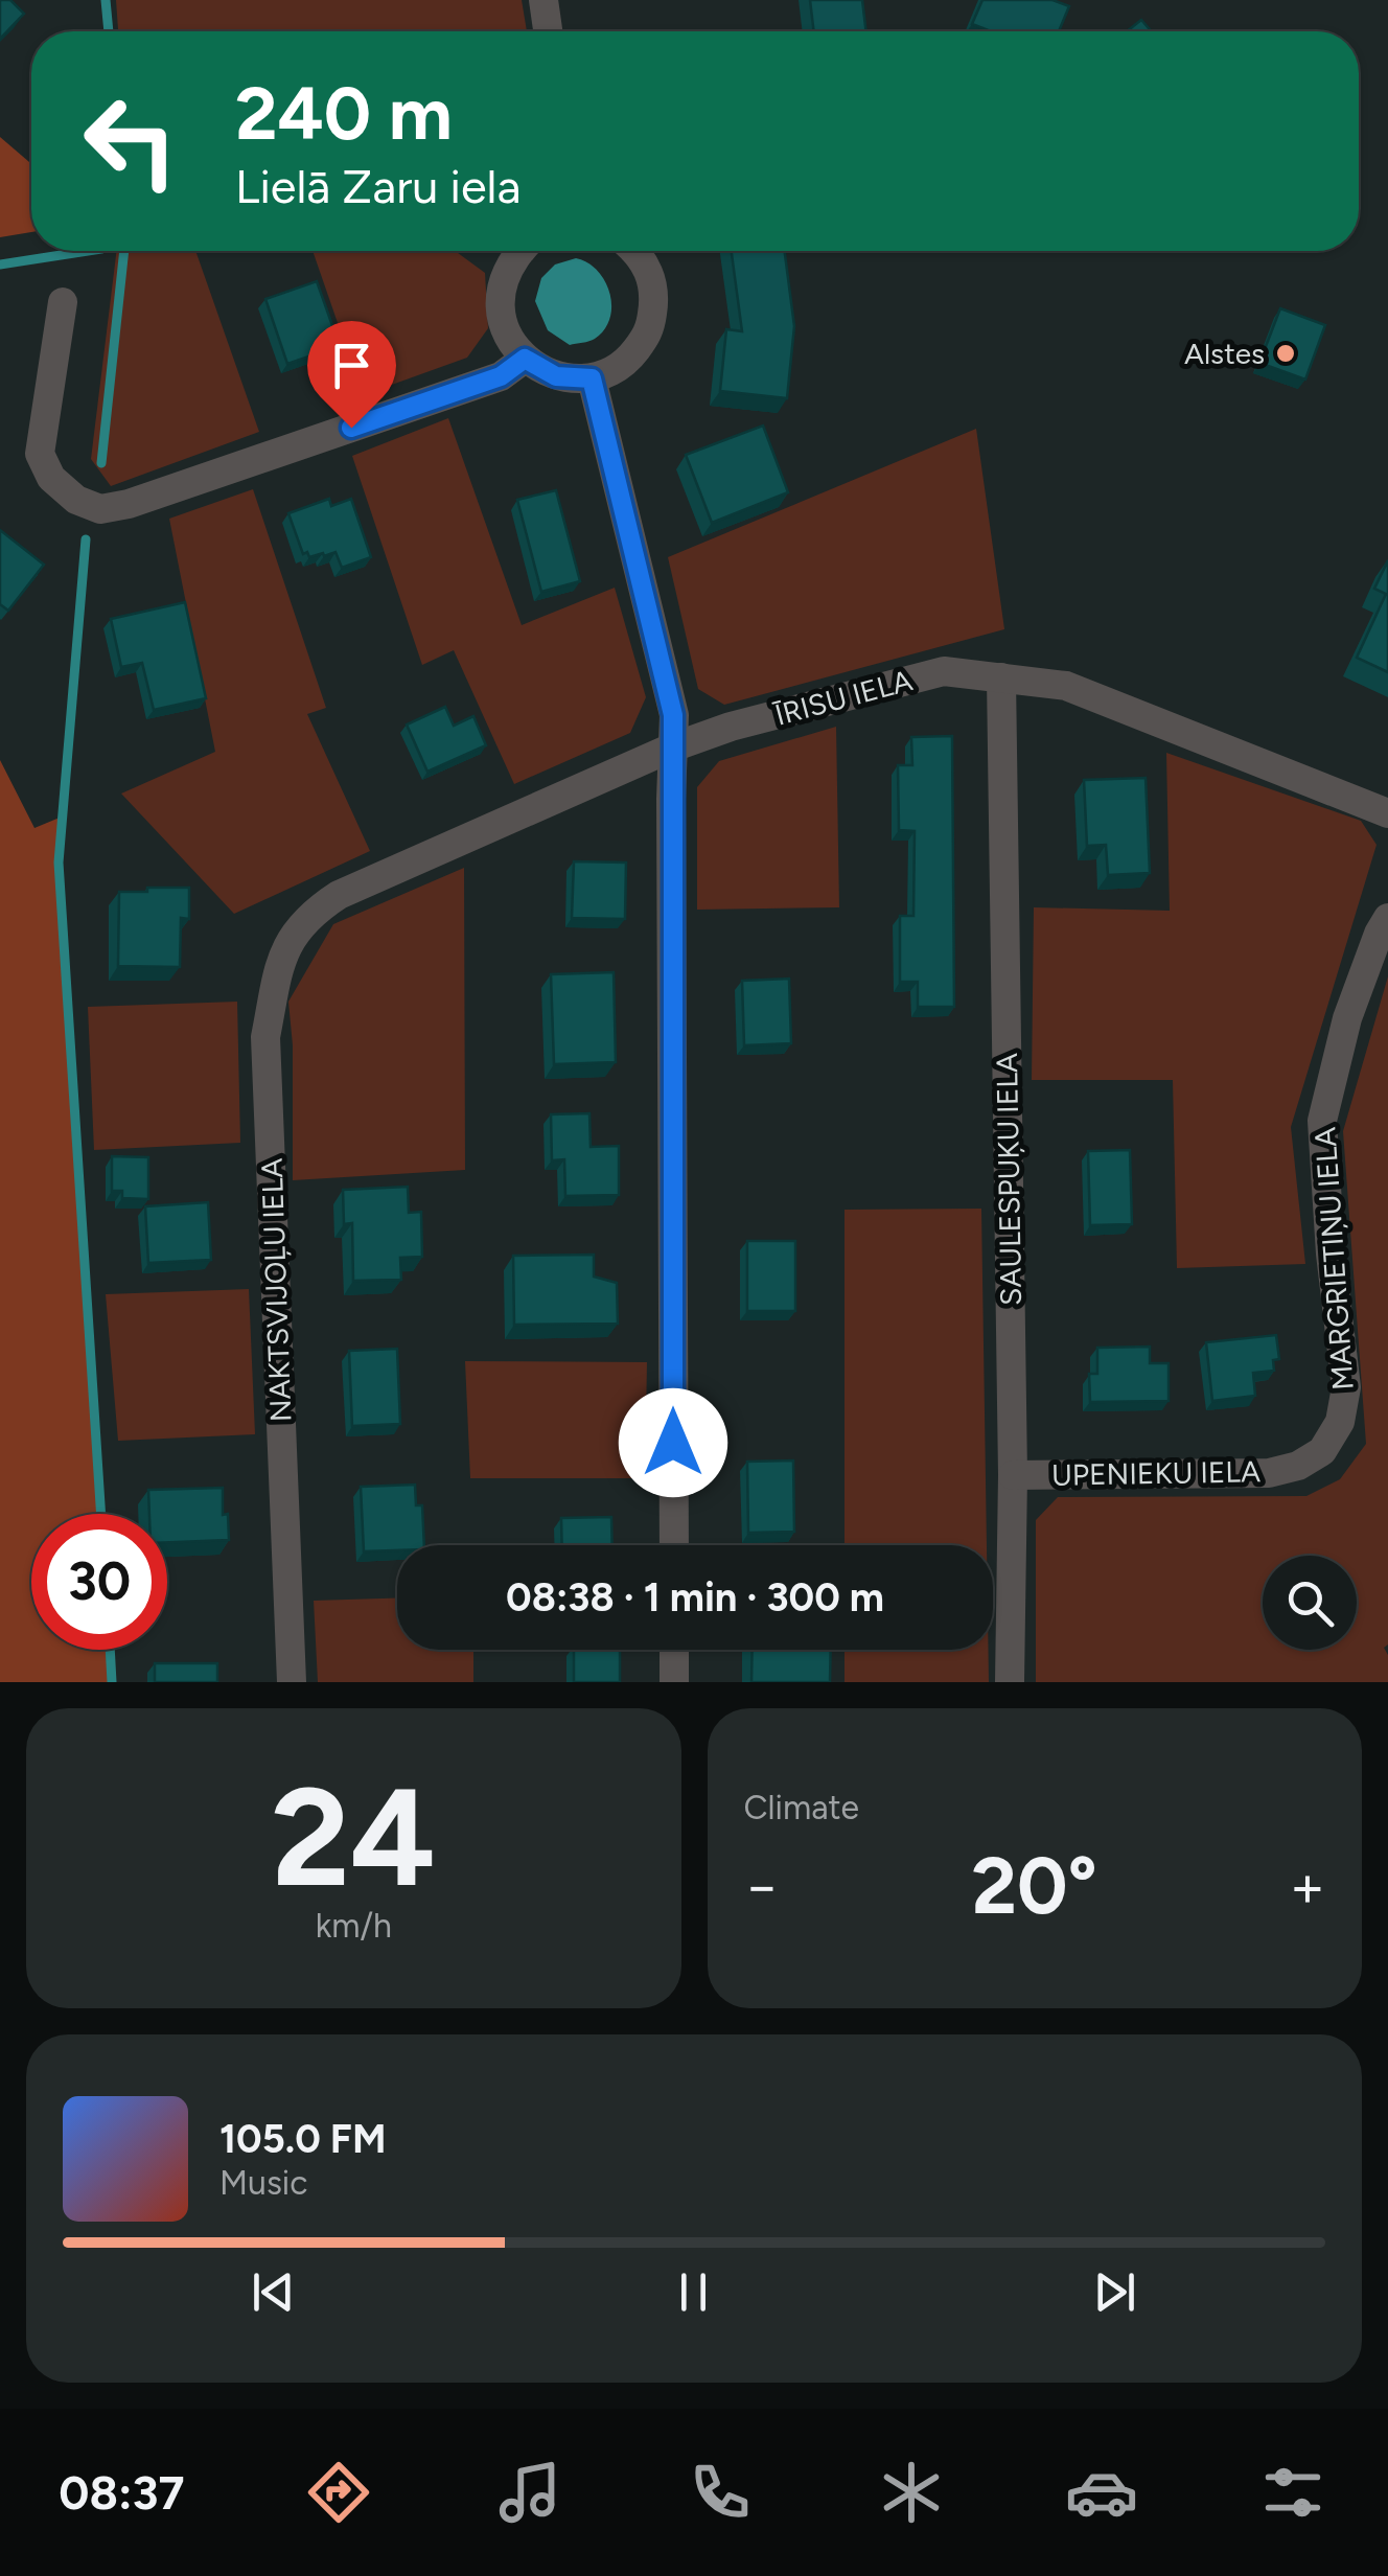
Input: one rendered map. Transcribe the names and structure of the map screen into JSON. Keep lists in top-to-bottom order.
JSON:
{
  "streets": {
    "street": [
      "ĪRISU IELA",
      "SAULESPUĶU IELA",
      "MARGRIETIŅU IELA",
      "NAKTSVIJOĻU IELA",
      "UPENIEKU IELA"
    ]
  },
  "crossings": [
    ["ĪRISU IELA", "SAULESPUĶU IELA"],
    ["ĪRISU IELA", "NAKTSVIJOĻU IELA"],
    ["SAULESPUĶU IELA", "UPENIEKU IELA"],
    ["MARGRIETIŅU IELA", "UPENIEKU IELA"]
  ],
  "places": ["Alstes"],
  "page": {
    "turn": ["240 m", "Lielā Zaru iela"],
    "limit": "30",
    "trip": "08:38 · 1 min · 300 m",
    "tile": [
      ["24", "km/h"],
      "Climate"
    ],
    "heat": ["−", "20°", "+"],
    "song": ["105.0 FM", "Music"],
    "tabs": "08:37"
  }
}
